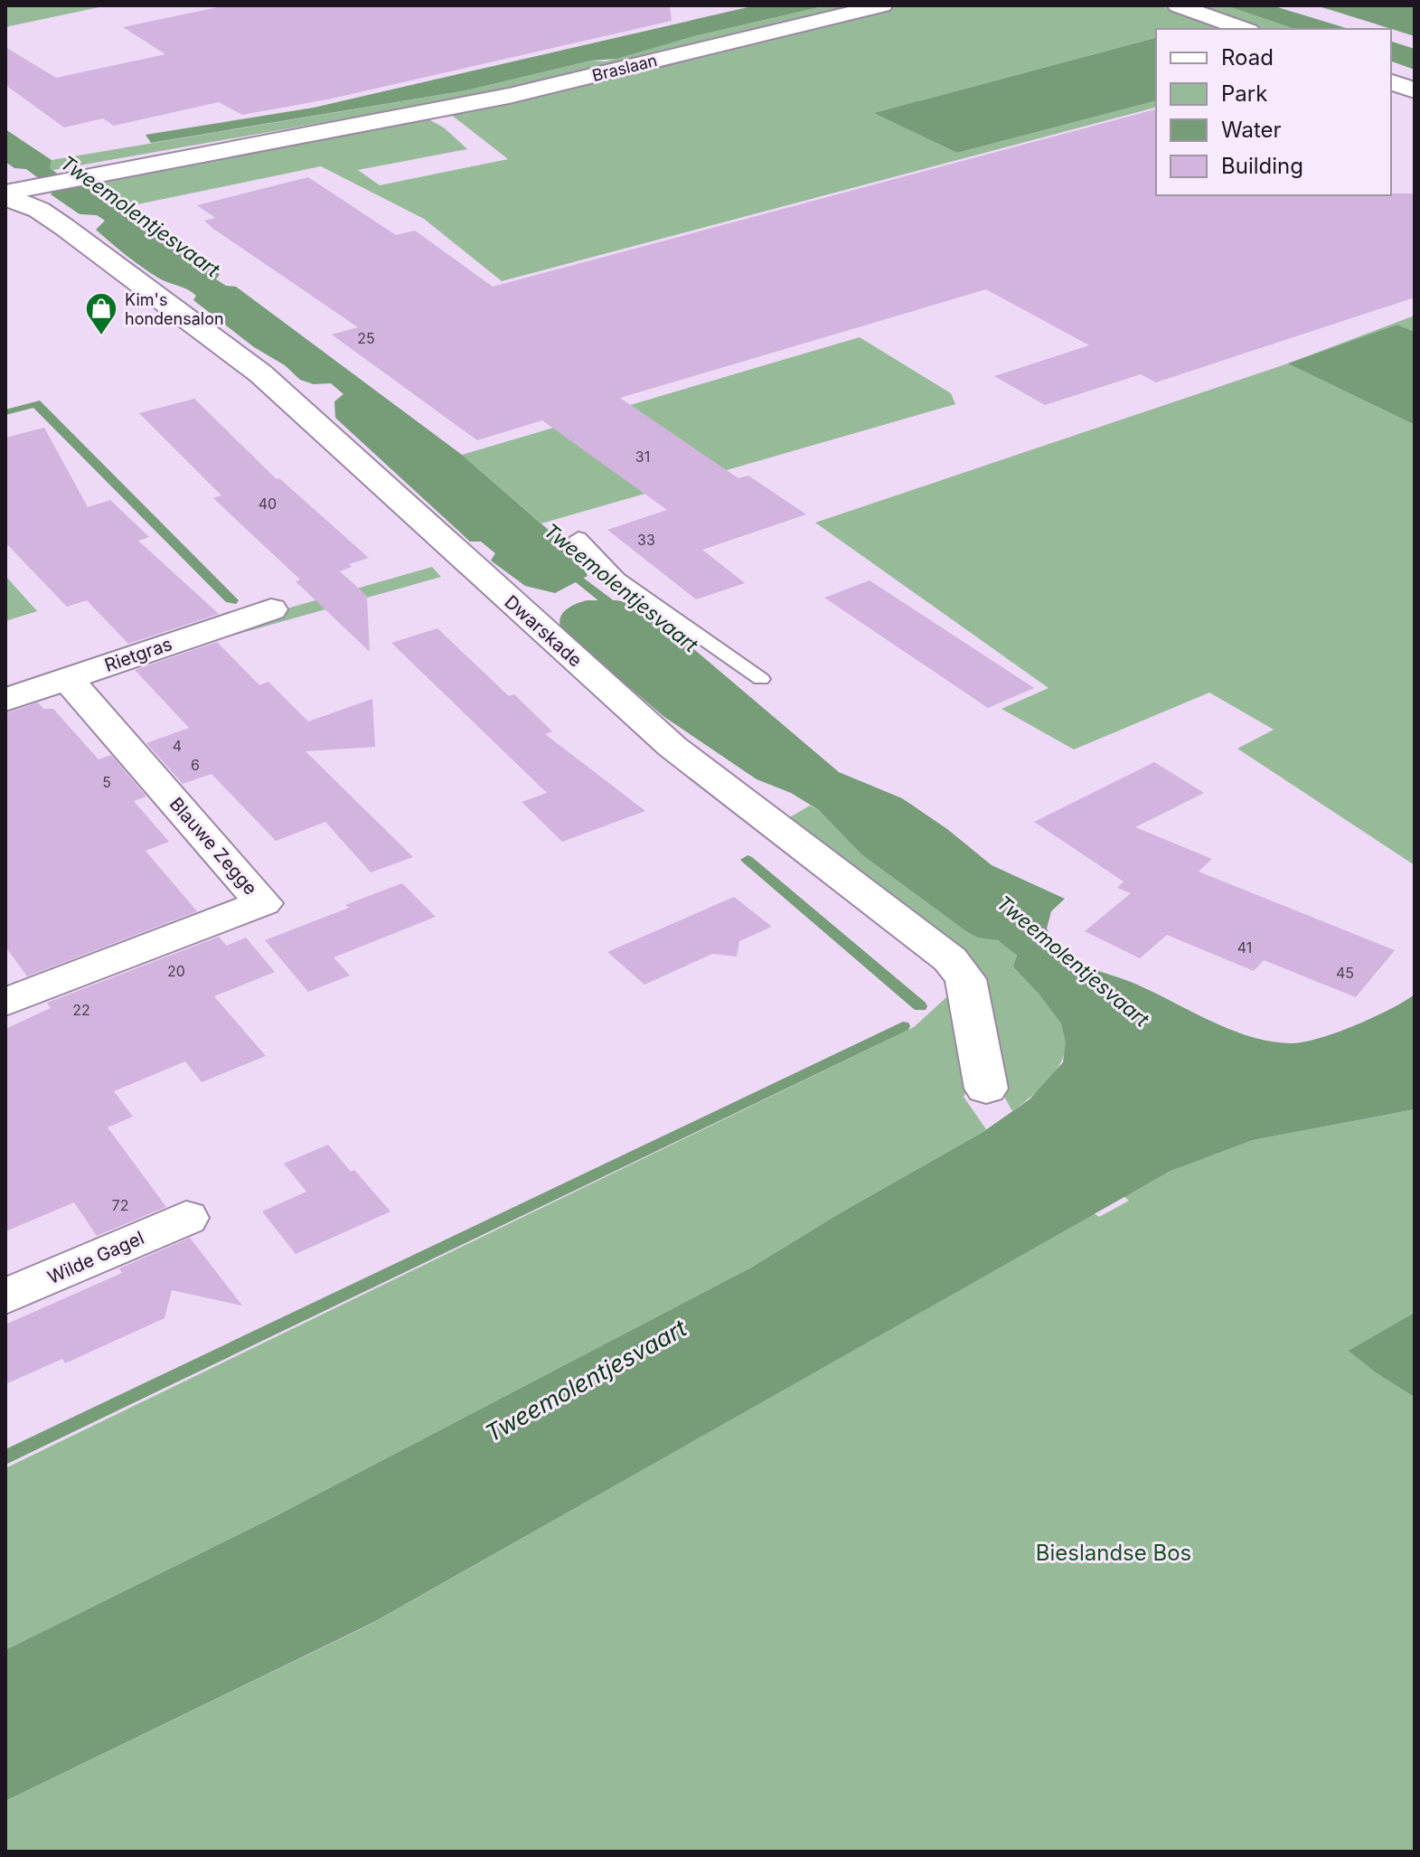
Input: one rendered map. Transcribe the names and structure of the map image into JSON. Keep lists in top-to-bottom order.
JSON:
{
  "streets": {
    "street": [
      "Braslaan",
      "Dwarskade",
      "Rietgras",
      "Blauwe Zegge",
      "Wilde Gagel"
    ]
  },
  "crossings": [
    ["Braslaan", "Dwarskade"],
    ["Rietgras", "Blauwe Zegge"]
  ],
  "water": ["Tweemolentjesvaart"],
  "parks": ["Bieslandse Bos"],
  "places": {
    "shop": ["Kim's hondensalon"]
  },
  "house_numbers": [
    "25",
    "31",
    "40",
    "33",
    "4",
    "6",
    "5",
    "41",
    "20",
    "45",
    "22",
    "72"
  ],
  "legend": [
    "Road",
    "Park",
    "Water",
    "Building"
  ]
}
